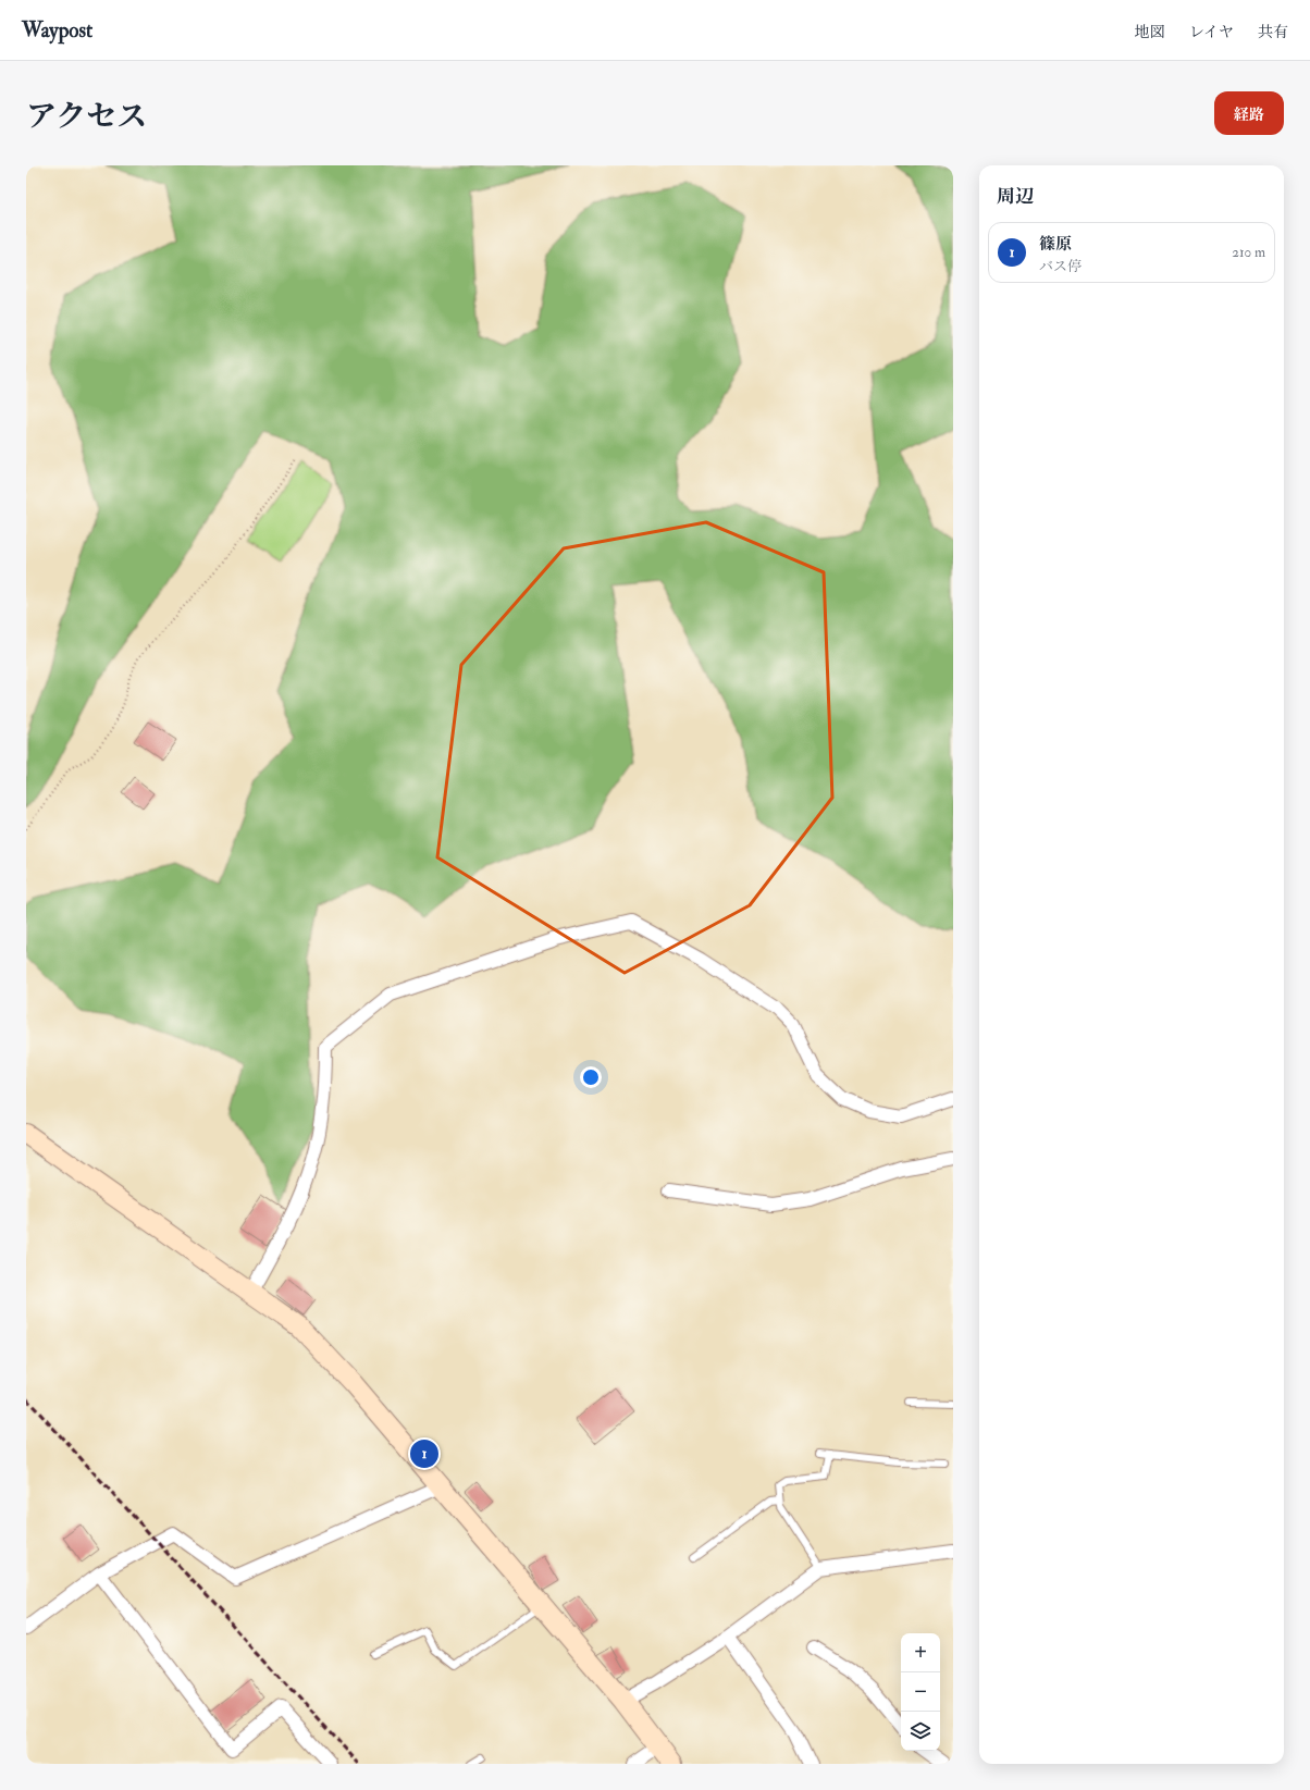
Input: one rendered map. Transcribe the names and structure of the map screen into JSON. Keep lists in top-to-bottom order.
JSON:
{
  "page": {
    "header": "Waypost",
    "nav": ["地図", "レイヤ", "共有"],
    "title": "アクセス",
    "buttons": "経路",
    "heading": "周辺",
    "list": [
      {
        "mark": "1",
        "name": "篠原",
        "note": "バス停",
        "value": "210 m"
      }
    ],
    "pins": "1",
    "map_buttons": ["+", "−"]
  }
}
